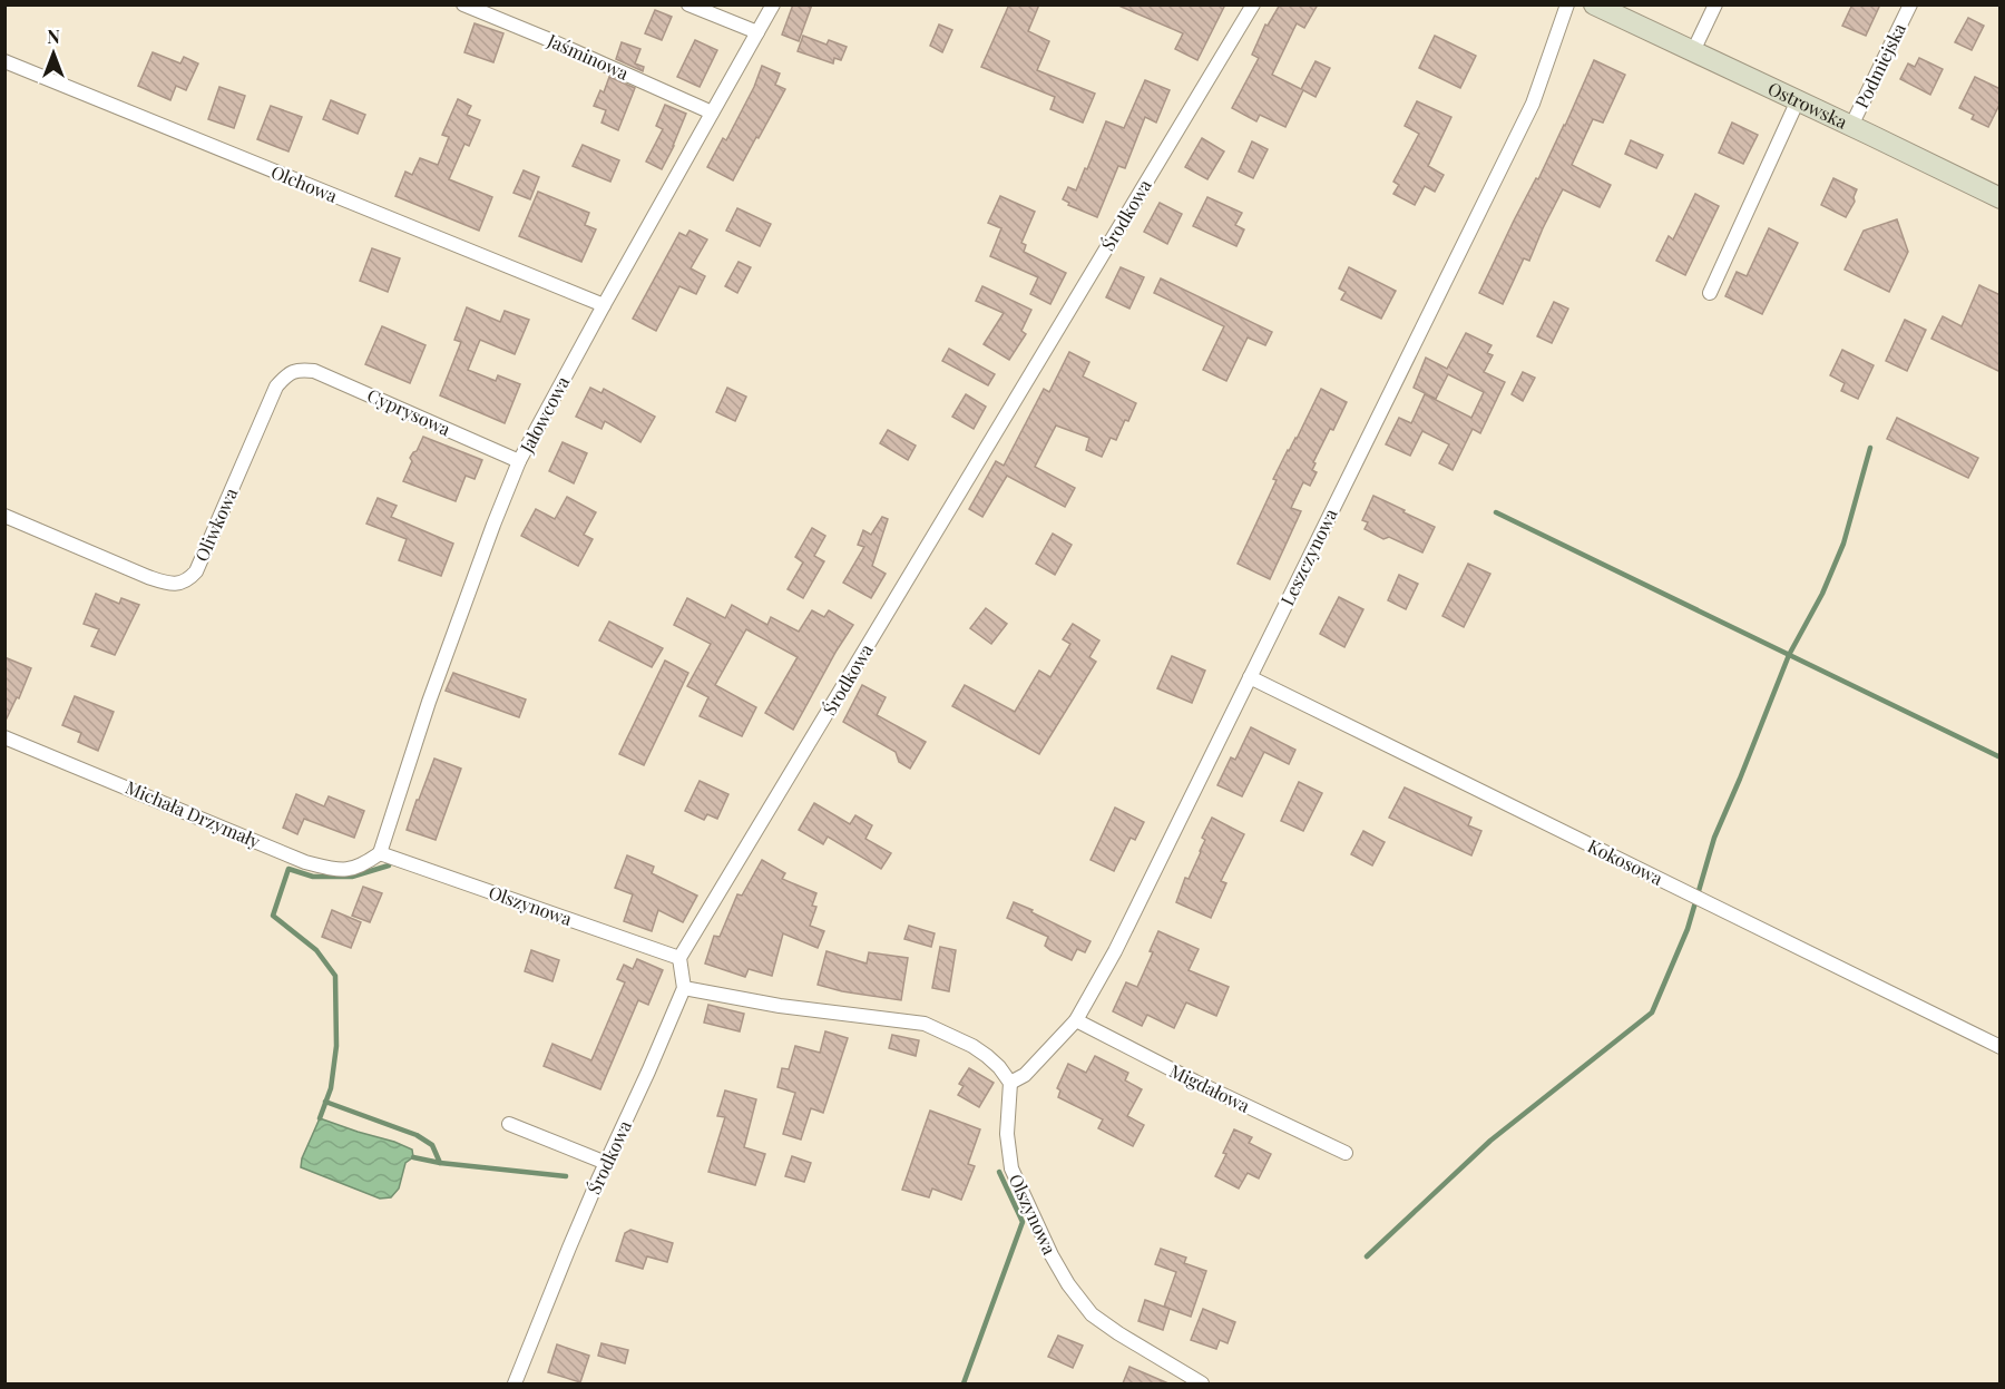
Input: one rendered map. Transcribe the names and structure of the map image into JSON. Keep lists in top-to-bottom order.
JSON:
{
  "streets": {
    "street": [
      "Jaśminowa",
      "Podmiejska",
      "Ostrowska",
      "Olchowa",
      "Środkowa",
      "Cyprysowa",
      "Jałowcowa",
      "Oliwkowa",
      "Leszczynowa",
      "Michała Drzymały",
      "Kokosowa",
      "Olszynowa",
      "Migdałowa"
    ]
  },
  "crossings": [
    ["Jaśminowa", "Jałowcowa"],
    ["Podmiejska", "Ostrowska"],
    ["Olchowa", "Jałowcowa"],
    ["Środkowa", "Olszynowa"],
    ["Cyprysowa", "Jałowcowa"],
    ["Cyprysowa", "Oliwkowa"],
    ["Jałowcowa", "Michała Drzymały"],
    ["Jałowcowa", "Olszynowa"],
    ["Leszczynowa", "Kokosowa"],
    ["Leszczynowa", "Olszynowa"],
    ["Leszczynowa", "Migdałowa"],
    ["Michała Drzymały", "Olszynowa"]
  ],
  "north": "top"
}
